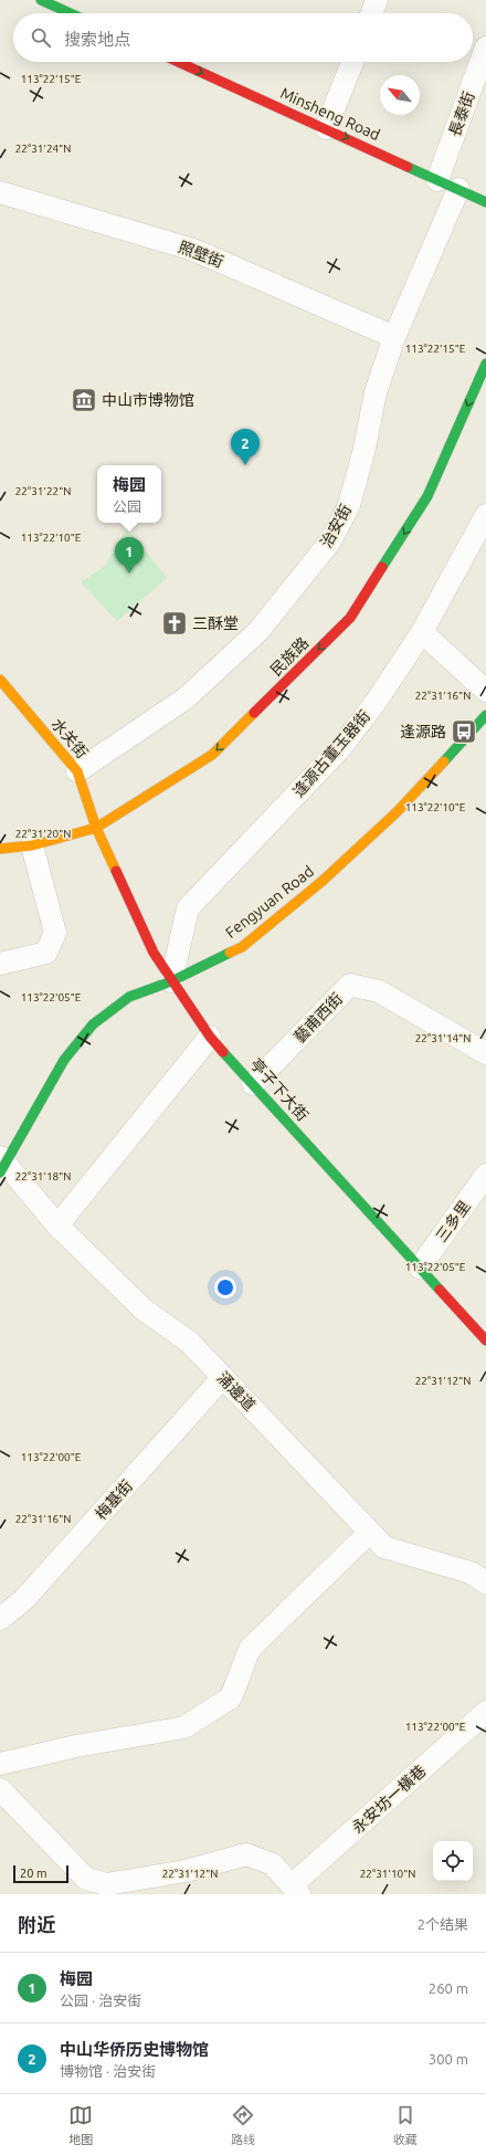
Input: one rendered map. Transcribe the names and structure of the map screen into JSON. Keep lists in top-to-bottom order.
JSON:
{
  "streets": {
    "street": [
      "Minsheng Road",
      "長泰街",
      "照壁街",
      "治安街",
      "民族路",
      "水关街",
      "逢源古董玉器街",
      "Fengyuan Road",
      "藝甫西街",
      "亭子下大街",
      "三多里",
      "涌邊道",
      "梅基街",
      "永安坊一橫巷"
    ]
  },
  "crossings": [
    ["Minsheng Road", "長泰街"],
    ["Minsheng Road", "治安街"],
    ["照壁街", "治安街"],
    ["治安街", "水关街"],
    ["民族路", "水关街"],
    ["民族路", "亭子下大街"],
    ["水关街", "亭子下大街"],
    ["逢源古董玉器街", "Fengyuan Road"],
    ["逢源古董玉器街", "亭子下大街"],
    ["Fengyuan Road", "亭子下大街"],
    ["Fengyuan Road", "涌邊道"],
    ["藝甫西街", "亭子下大街"],
    ["亭子下大街", "三多里"],
    ["涌邊道", "梅基街"]
  ],
  "one_way": ["Minsheng Road", "民族路"],
  "places": {
    "museum": ["中山市博物馆"],
    "church": ["三酥堂"],
    "bus stop": ["逢源路"]
  },
  "scale_bar": "20 m",
  "north": "top left",
  "page": {
    "search": "搜索地点",
    "pins": ["2", "1"],
    "popup": ["梅园", "公园"],
    "scale": "20 m",
    "heading": ["附近", "2个结果"],
    "list": [
      {
        "mark": "1",
        "name": "梅园",
        "note": "公园 · 治安街",
        "value": "260 m"
      },
      {
        "mark": "2",
        "name": "中山华侨历史博物馆",
        "note": "博物馆 · 治安街",
        "value": "300 m"
      }
    ],
    "nav": ["地图", "路线", "收藏"]
  },
  "coordinates": [
    "113°22'15\"E",
    "22°31'24\"N",
    "22°31'22\"N",
    "113°22'10\"E",
    "22°31'16\"N",
    "22°31'20\"N",
    "113°22'05\"E",
    "22°31'14\"N",
    "22°31'18\"N",
    "22°31'12\"N",
    "113°22'00\"E",
    "22°31'10\"N"
  ]
}
